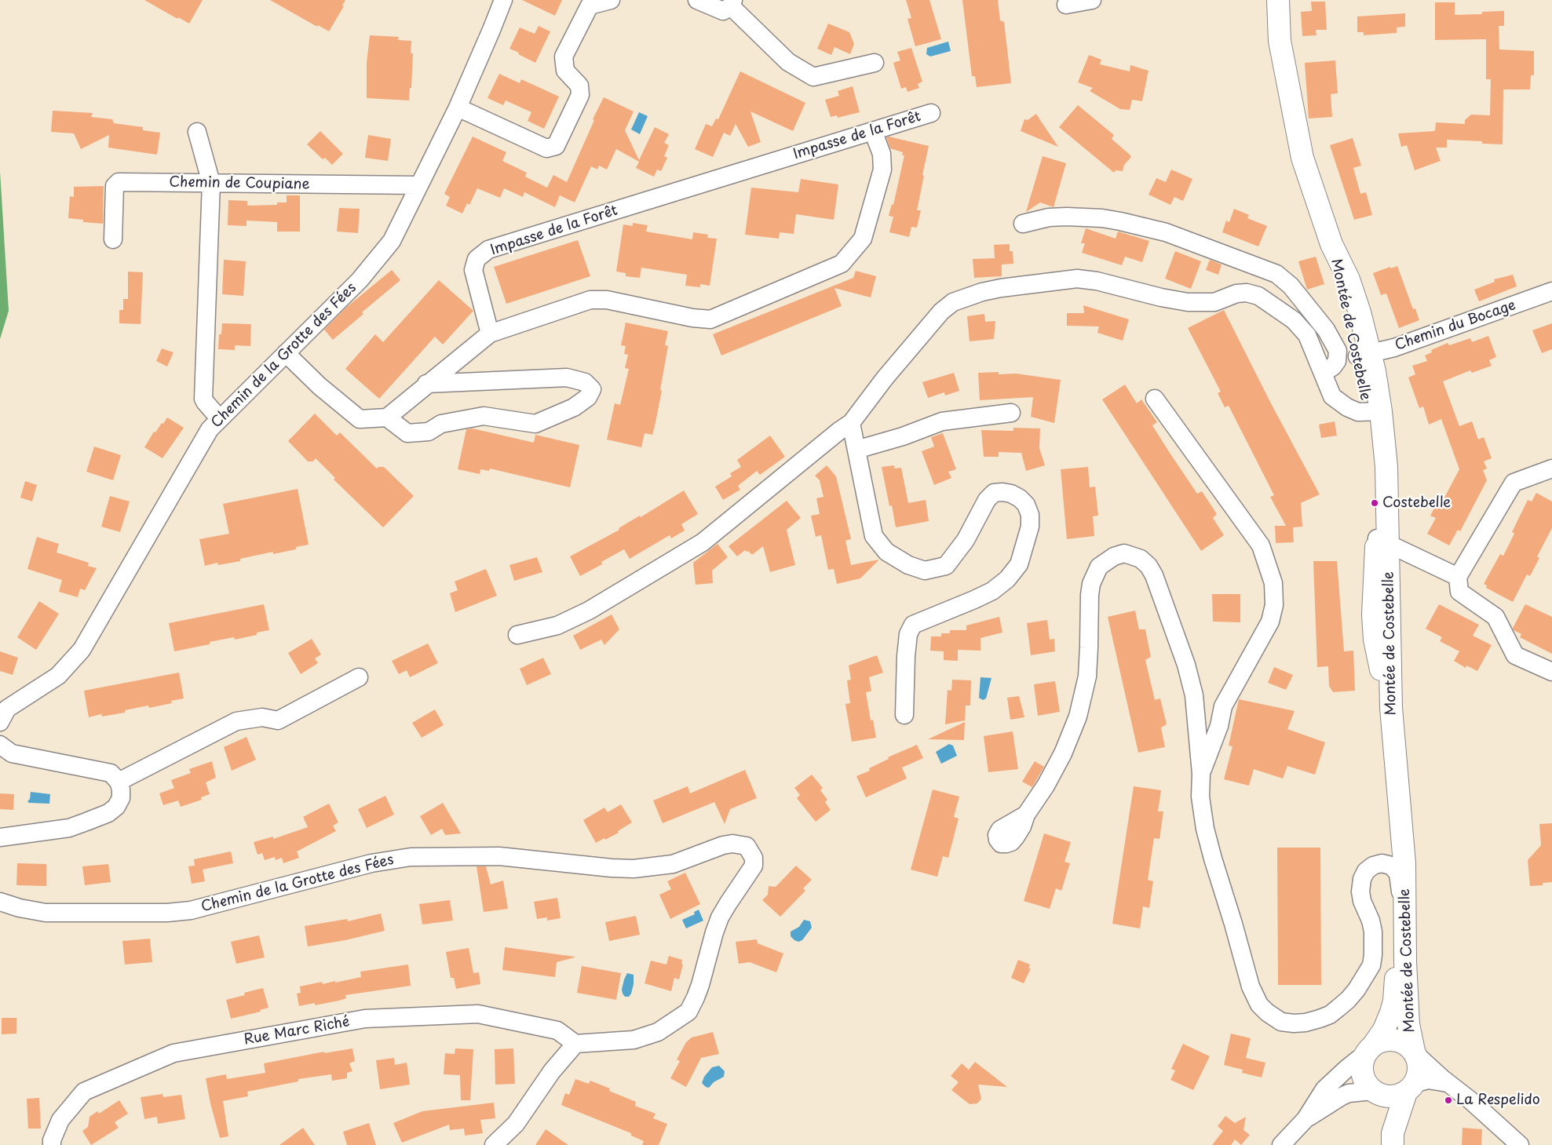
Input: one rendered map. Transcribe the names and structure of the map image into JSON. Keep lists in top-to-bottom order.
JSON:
{
  "streets": {
    "main road": ["Montée de Costebelle"],
    "street": [
      "Impasse de la Forêt",
      "Chemin de Coupiane",
      "Chemin du Bocage",
      "Chemin de la Grotte des Fées",
      "Rue Marc Riché"
    ]
  },
  "crossings": [
    ["Chemin de Coupiane", "Chemin de la Grotte des Fées"],
    ["Chemin du Bocage", "Montée de Costebelle"],
    ["Chemin de la Grotte des Fées", "Rue Marc Riché"]
  ],
  "places": ["Costebelle", "La Respelido"]
}
